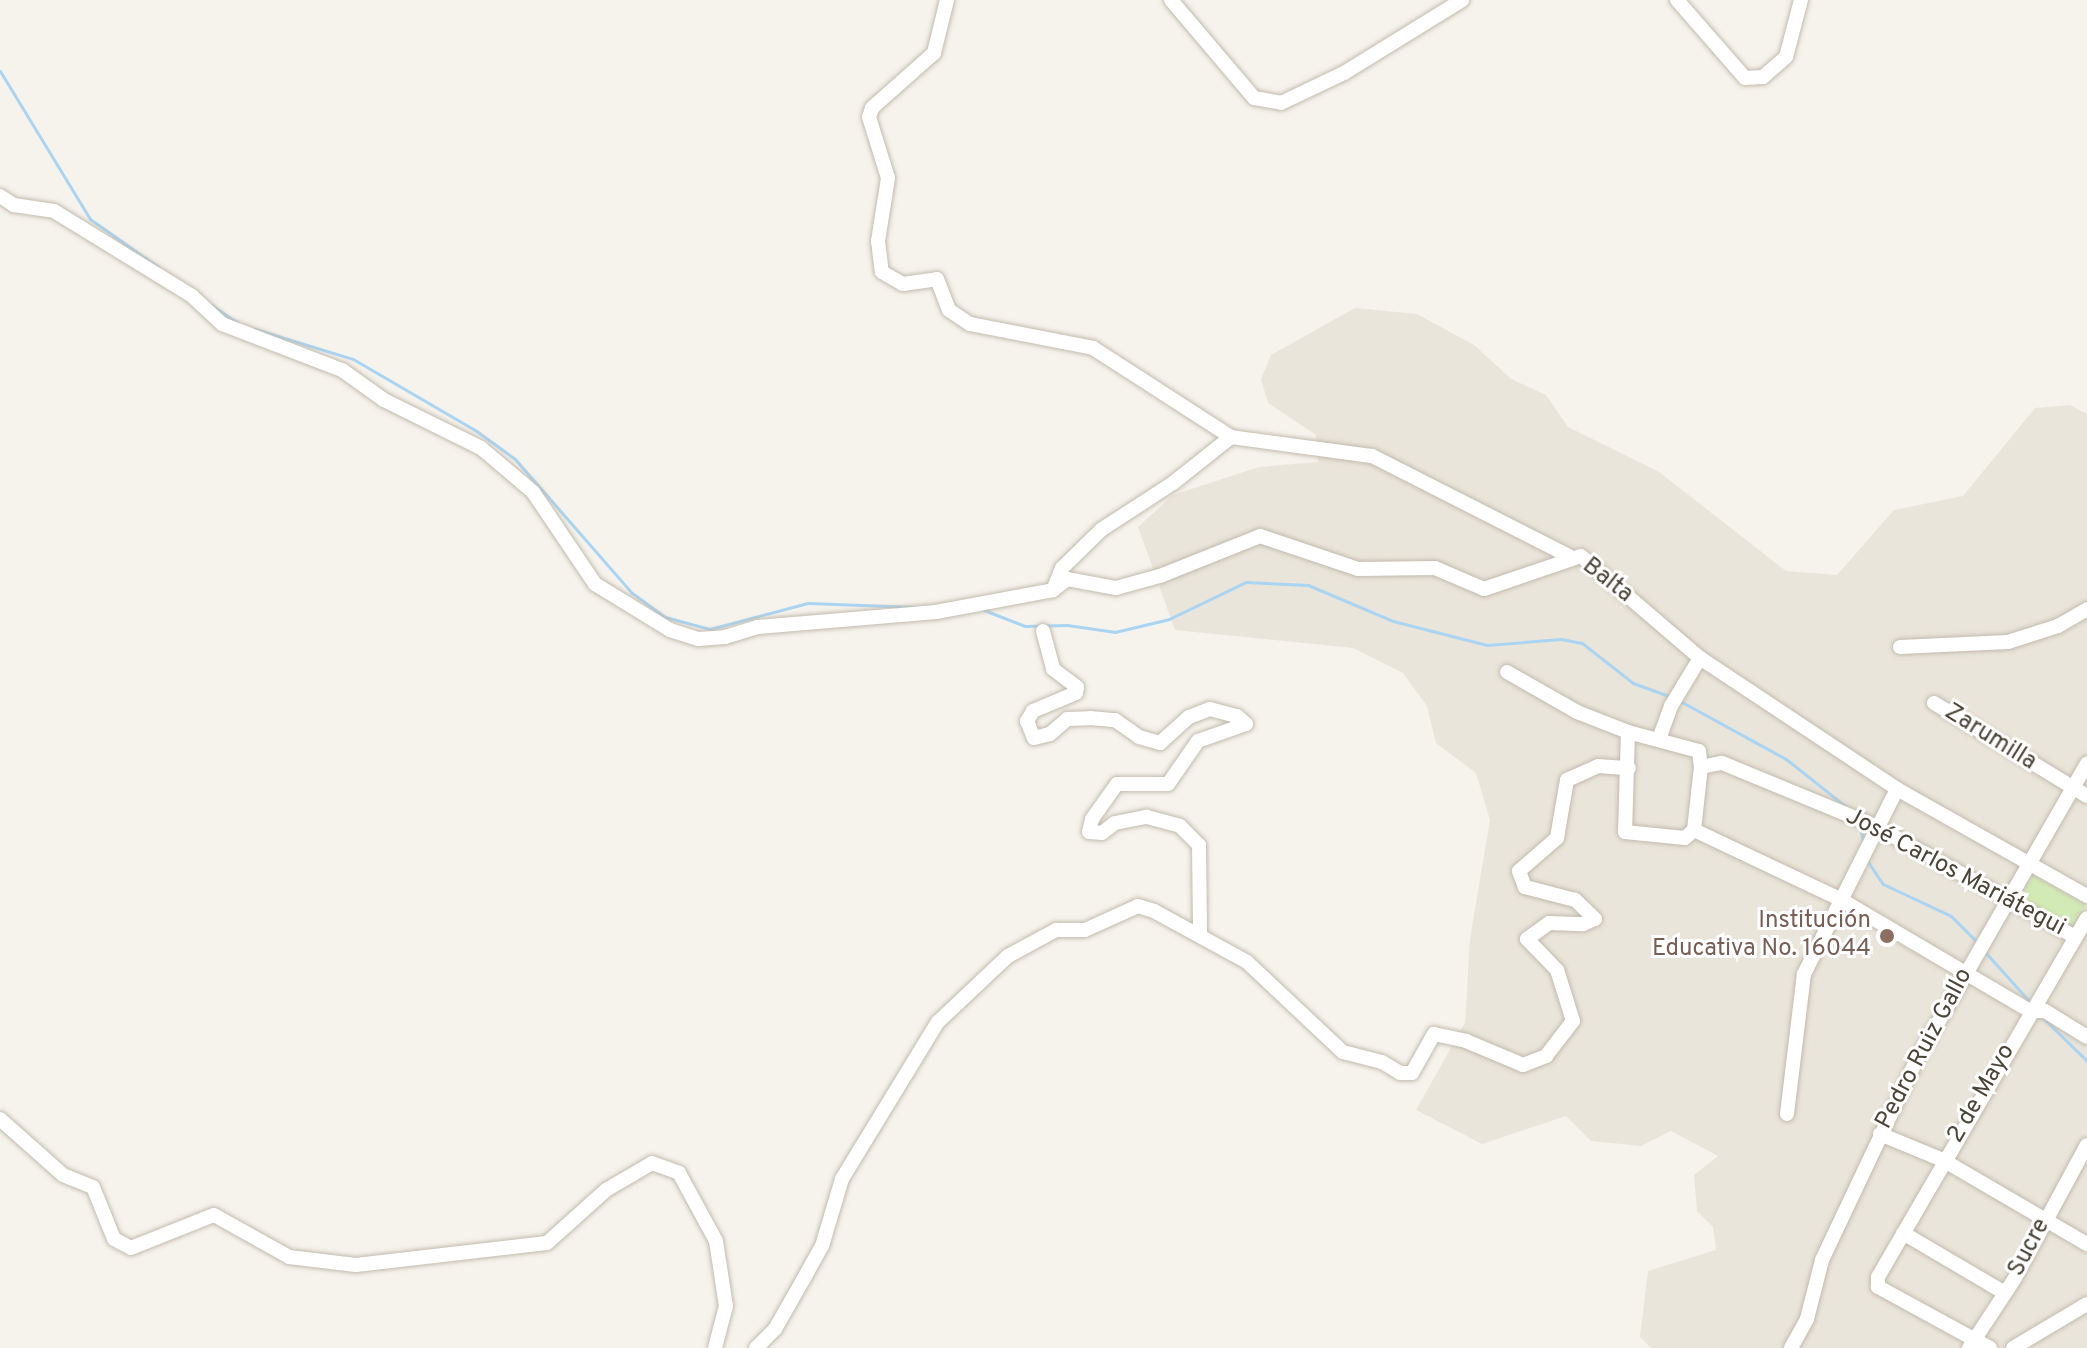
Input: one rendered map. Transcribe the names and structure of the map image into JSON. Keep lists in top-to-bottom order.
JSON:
{
  "streets": {
    "street": [
      "Balta",
      "Zarumilla",
      "José Carlos Mariátegui",
      "Pedro Ruiz Gallo",
      "2 de Mayo",
      "Sucre"
    ]
  },
  "crossings": [
    ["Balta", "Pedro Ruiz Gallo"],
    ["Zarumilla", "Pedro Ruiz Gallo"],
    ["José Carlos Mariátegui", "Pedro Ruiz Gallo"],
    ["José Carlos Mariátegui", "2 de Mayo"],
    ["2 de Mayo", "Sucre"]
  ],
  "places": ["Institución Educativa No. 16044"]
}
